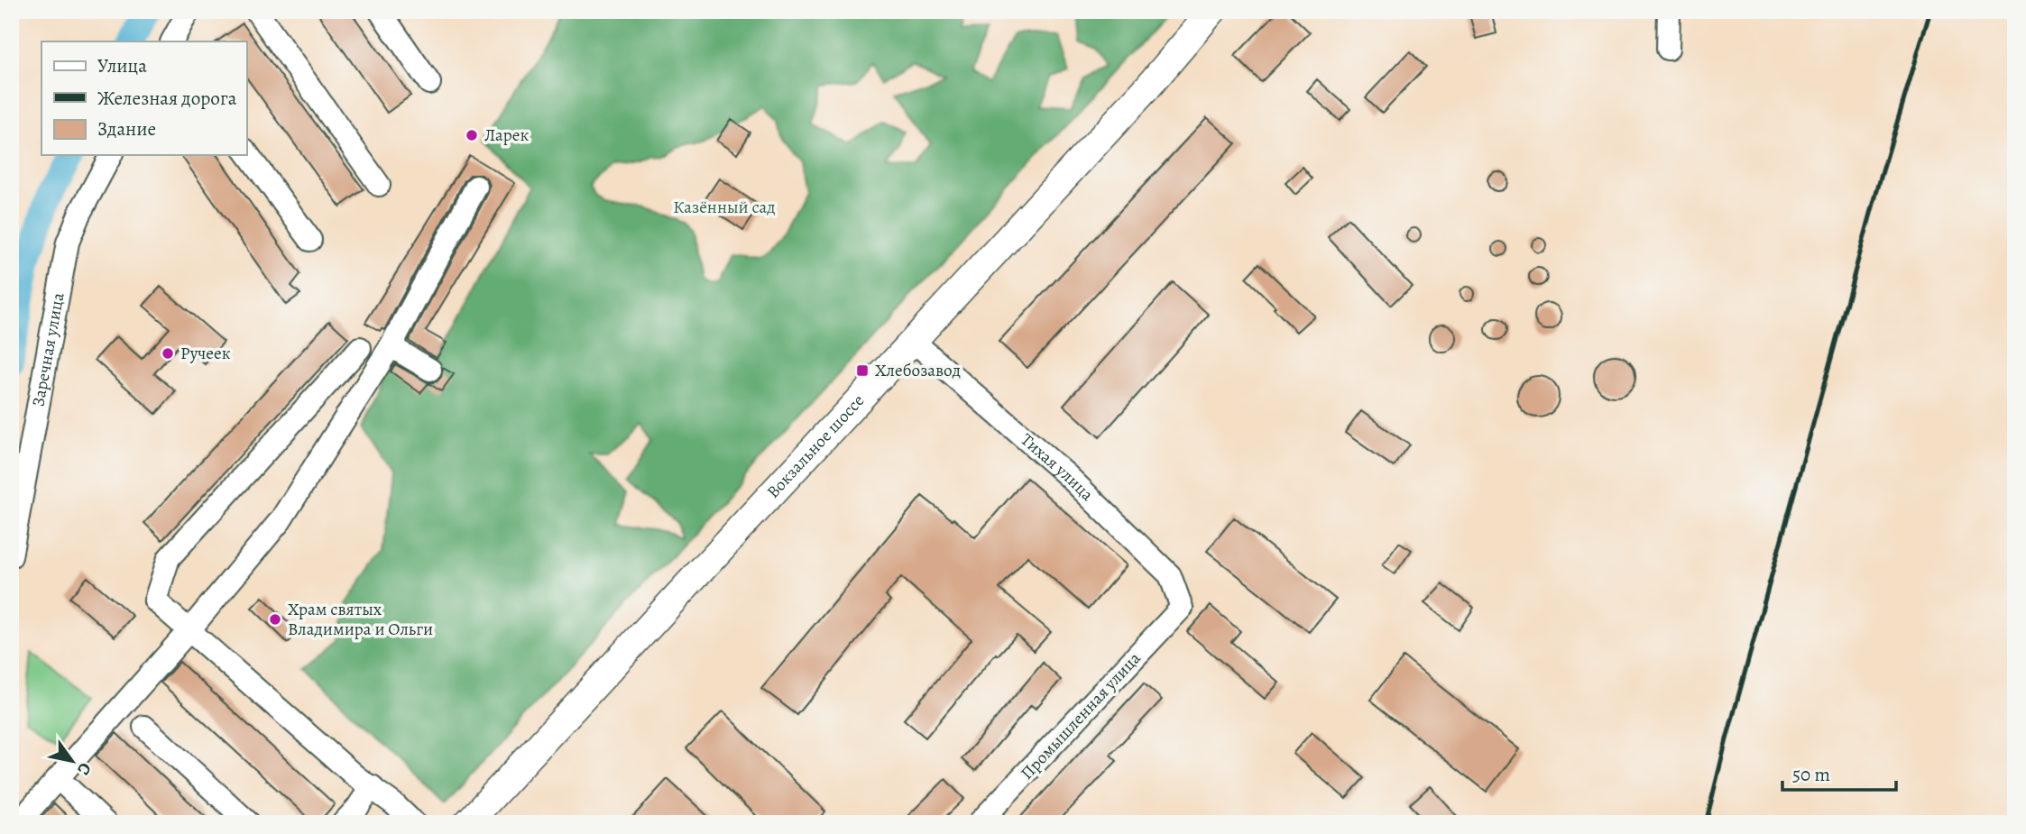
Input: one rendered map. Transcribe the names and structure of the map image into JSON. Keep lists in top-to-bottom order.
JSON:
{
  "streets": {
    "main road": ["Вокзальное шоссе"],
    "street": ["Заречная улица", "Тихая улица", "Промышленная улица"]
  },
  "crossings": [
    ["Вокзальное шоссе", "Тихая улица"],
    ["Тихая улица", "Промышленная улица"]
  ],
  "parks": ["Казённый сад"],
  "places": {
    "other": ["Ларек", "Ручеек", "Храм святых Владимира и Ольги"],
    "transit": ["Хлебозавод"]
  },
  "legend": ["Улица", "Железная дорога", "Здание"],
  "scale_bar": "50 m",
  "north": "bottom right"
}
